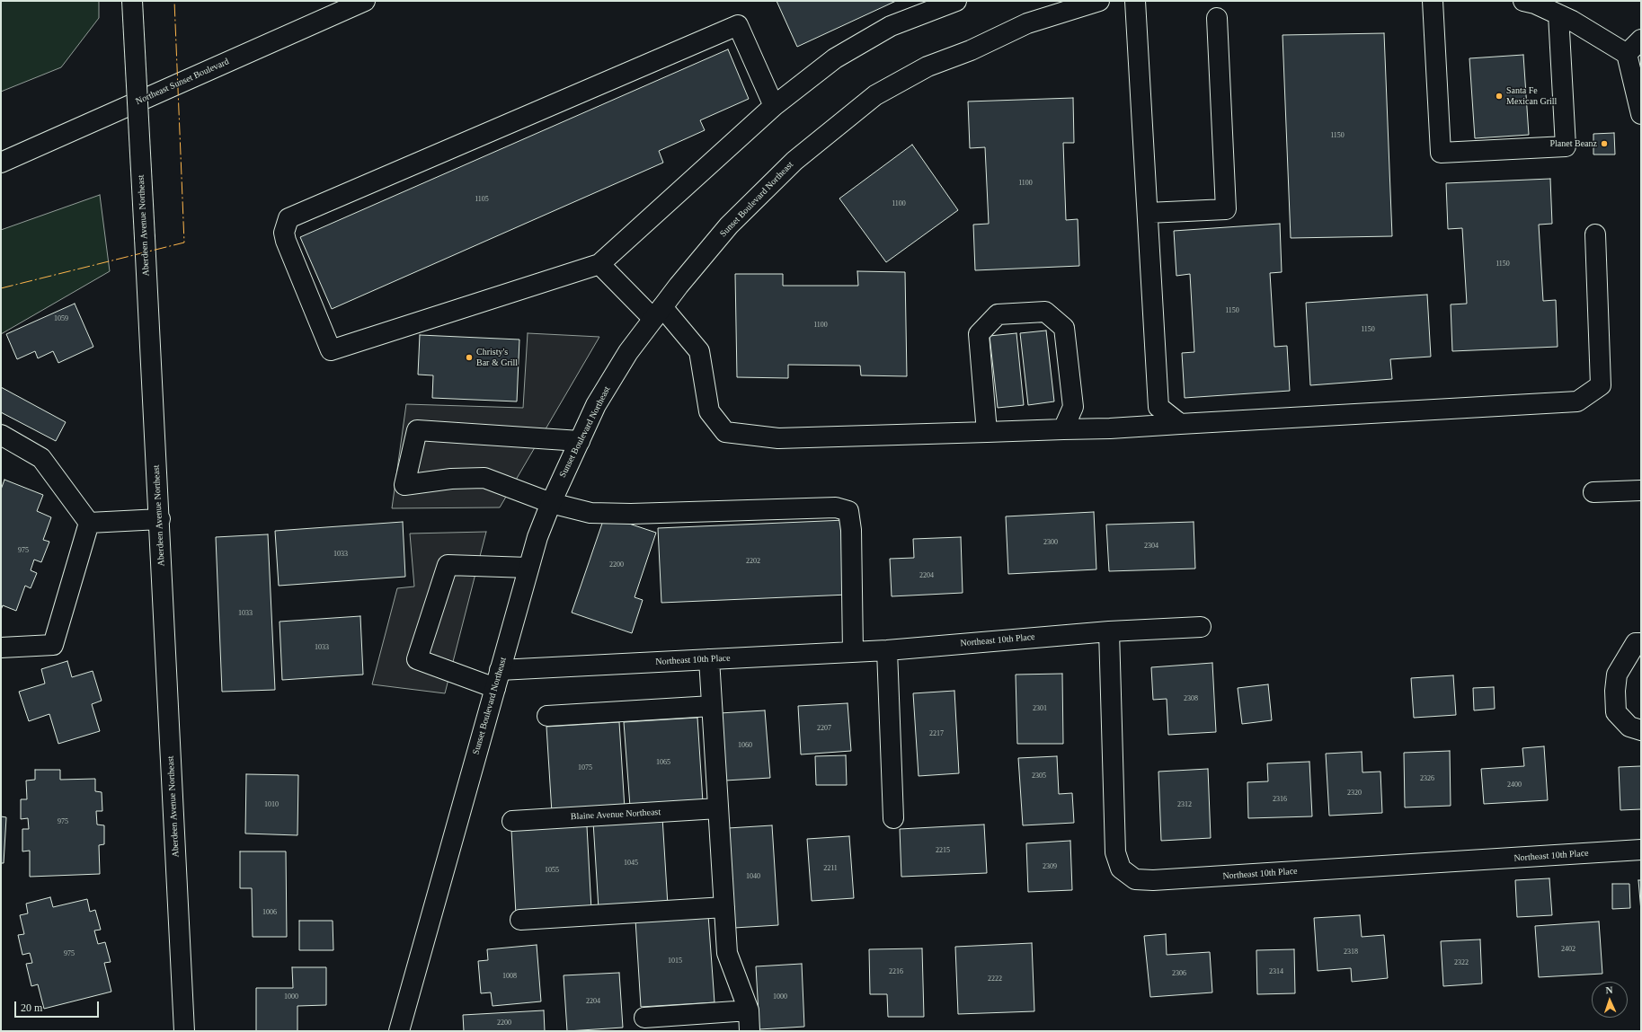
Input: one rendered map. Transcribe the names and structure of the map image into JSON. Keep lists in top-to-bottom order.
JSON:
{
  "streets": {
    "street": [
      "Northeast Sunset Boulevard",
      "Sunset Boulevard Northeast",
      "Aberdeen Avenue Northeast",
      "Northeast 10th Place",
      "Blaine Avenue Northeast"
    ]
  },
  "crossings": [
    ["Sunset Boulevard Northeast", "Northeast 10th Place"]
  ],
  "places": ["Santa Fe Mexican Grill", "Planet Beanz", "Christy's Bar & Grill"],
  "house_numbers": [
    "1150",
    "1100",
    "1105",
    "1100",
    "1150",
    "1150",
    "1059",
    "1100",
    "1150",
    "2300",
    "2304",
    "975",
    "1033",
    "2202",
    "2200",
    "2204",
    "1033",
    "1033",
    "2308",
    "2301",
    "2207",
    "2217",
    "1060",
    "1065",
    "1075",
    "2305",
    "2326",
    "2400",
    "2320",
    "2316",
    "1010",
    "2312",
    "975",
    "2215",
    "1045",
    "2309",
    "2211",
    "1055",
    "1040",
    "1006",
    "2402",
    "2318",
    "975",
    "1015",
    "2322",
    "2216",
    "2314",
    "2306",
    "1008",
    "2222",
    "1000",
    "1000",
    "2204",
    "2200"
  ],
  "scale_bar": "20 m",
  "north": "top"
}
